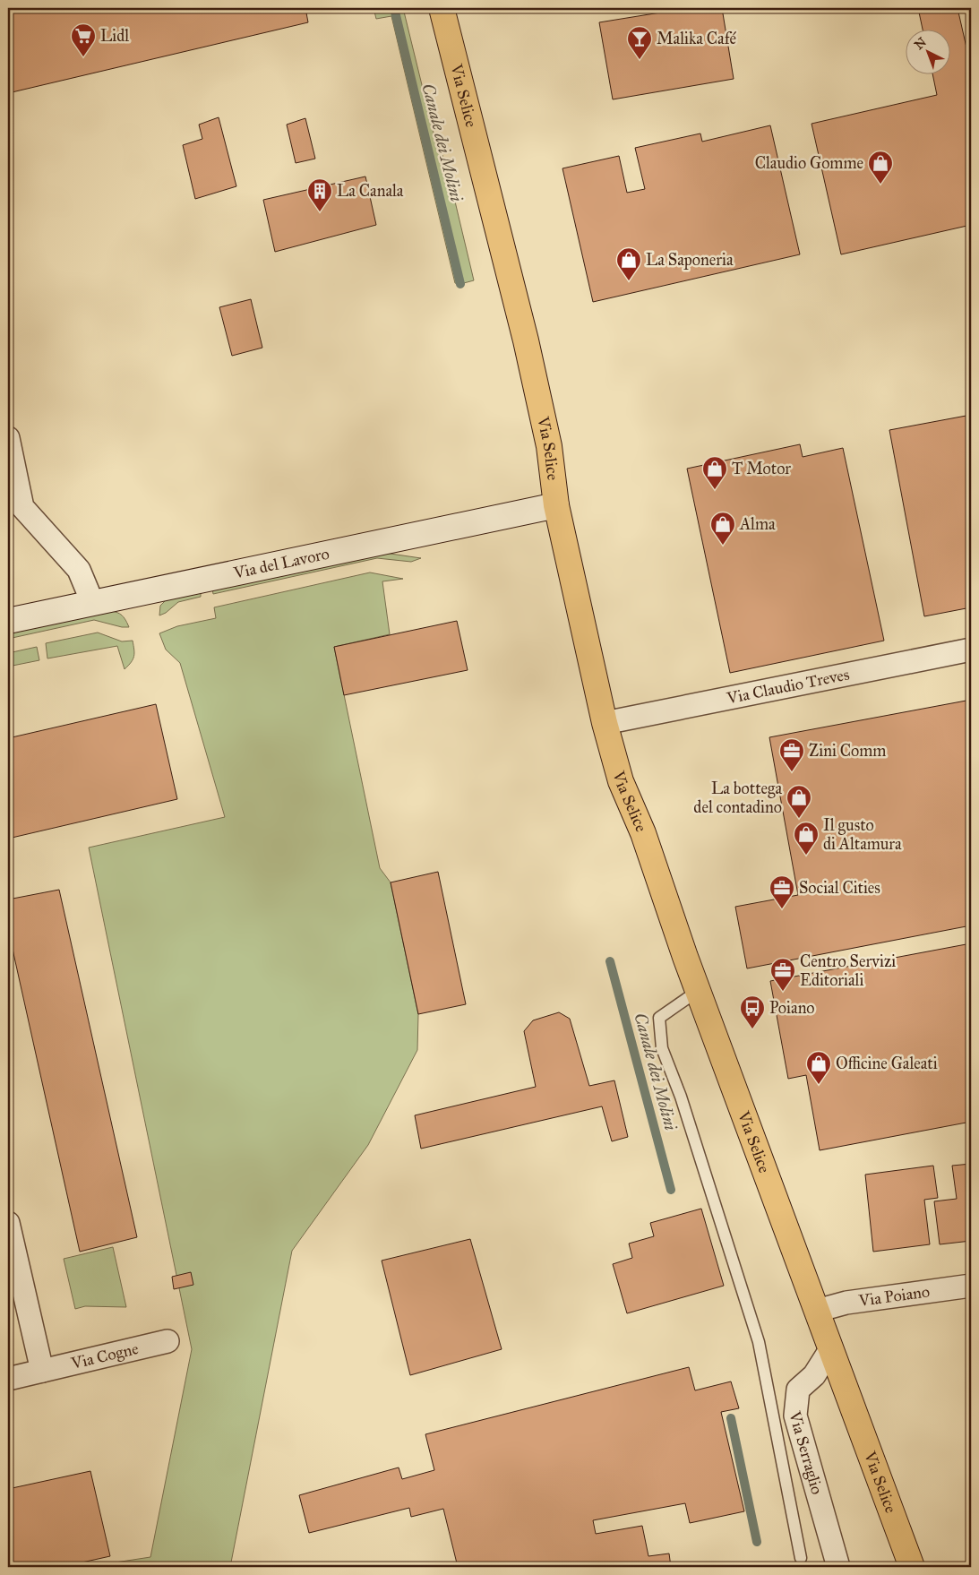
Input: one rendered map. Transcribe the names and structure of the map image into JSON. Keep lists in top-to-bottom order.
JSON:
{
  "streets": {
    "main road": ["Via Selice", "Via del Lavoro"],
    "street": [
      "Via Claudio Treves",
      "Via Poiano",
      "Via Cogne",
      "Via Serraglio"
    ]
  },
  "crossings": [
    ["Via Selice", "Via del Lavoro"],
    ["Via Selice", "Via Claudio Treves"],
    ["Via Selice", "Via Poiano"],
    ["Via Selice", "Via Serraglio"]
  ],
  "water": ["Canale dei Molini"],
  "places": {
    "supermarket": ["Lidl"],
    "bar": ["Malika Café"],
    "shop": [
      "Claudio Gomme",
      "La Saponeria",
      "T Motor",
      "Alma",
      "La bottega del contadino",
      "Il gusto di Altamura",
      "Officine Galeati"
    ],
    "building": ["La Canala"],
    "office": ["Zini Comm", "Social Cities", "Centro Servizi Editoriali"],
    "bus stop": ["Poiano"]
  },
  "north": "top left"
}
